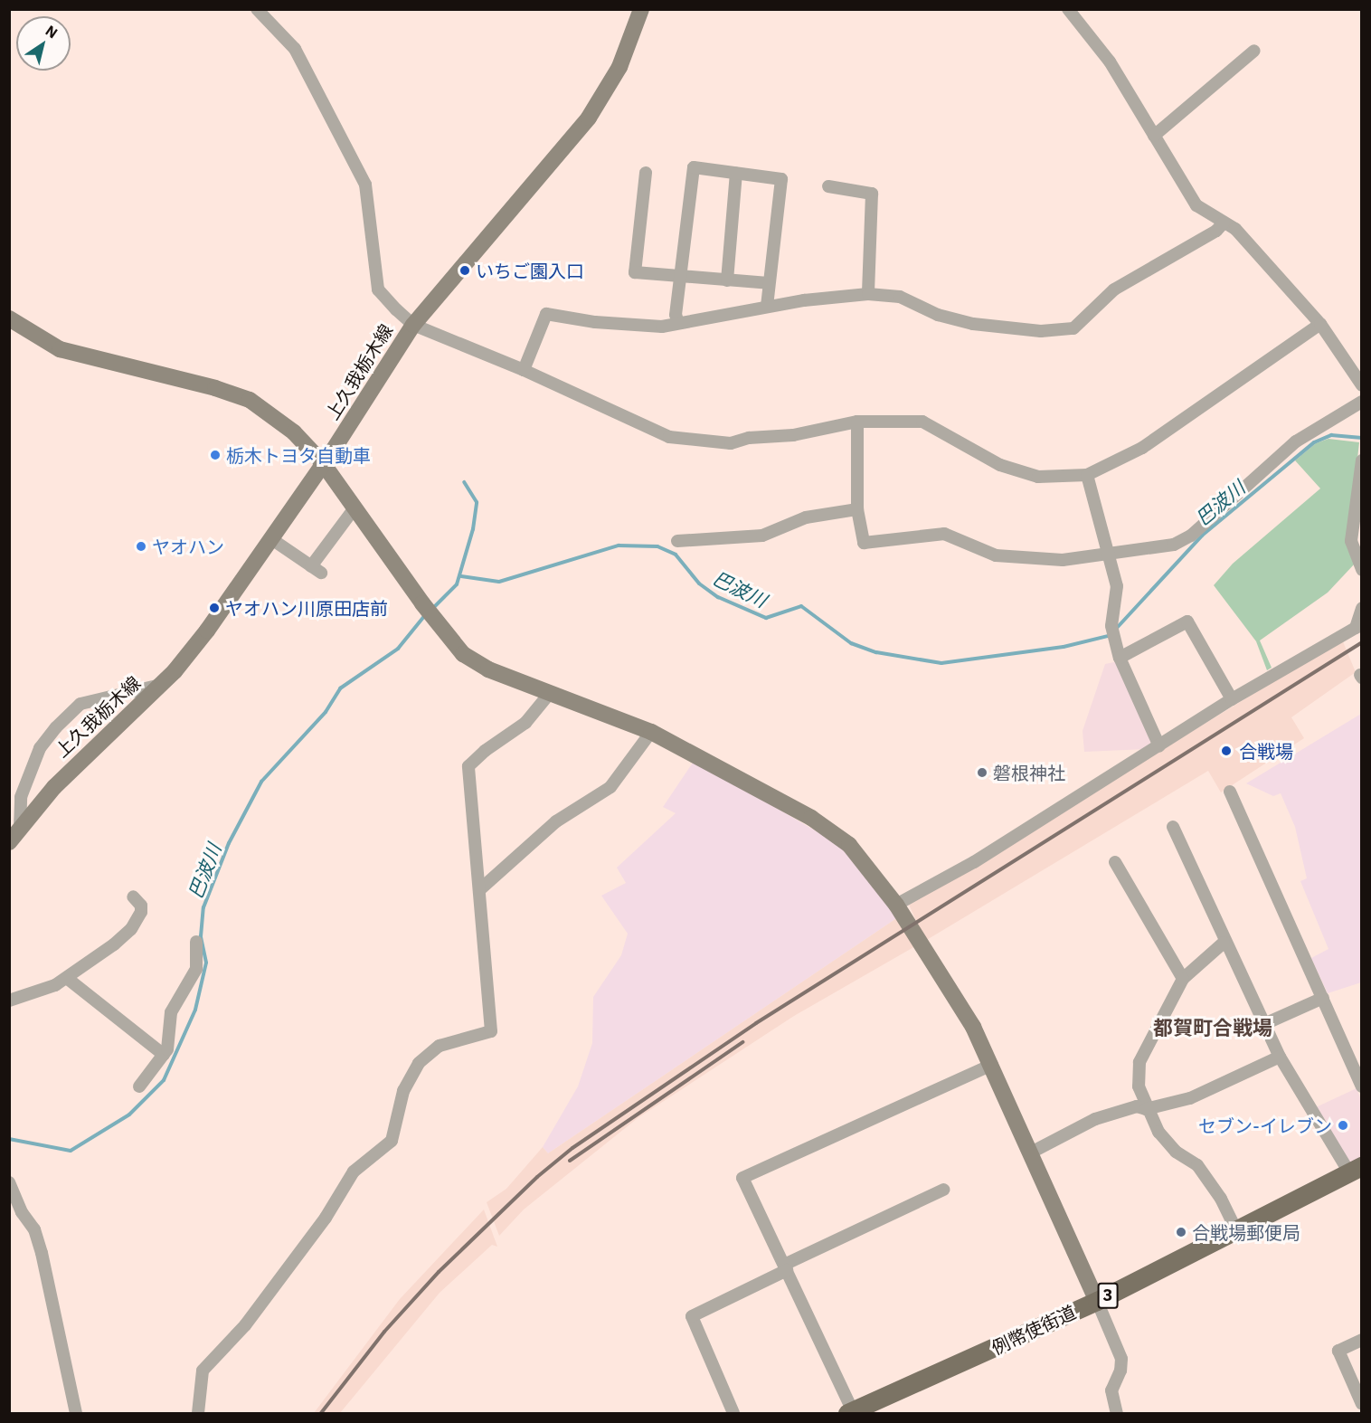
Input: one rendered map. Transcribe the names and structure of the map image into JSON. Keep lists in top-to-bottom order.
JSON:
{
  "streets": {
    "main road": ["3", "例幣使街道"],
    "street": ["上久我栃木線"]
  },
  "districts": ["都賀町合戦場"],
  "water": ["巴波川"],
  "places": [
    "いちご園入口",
    "栃木トヨタ自動車",
    "ヤオハン",
    "ヤオハン川原田店前",
    "合戦場",
    "磐根神社",
    "セブン-イレブン",
    "合戦場郵便局"
  ],
  "north": "top right"
}
